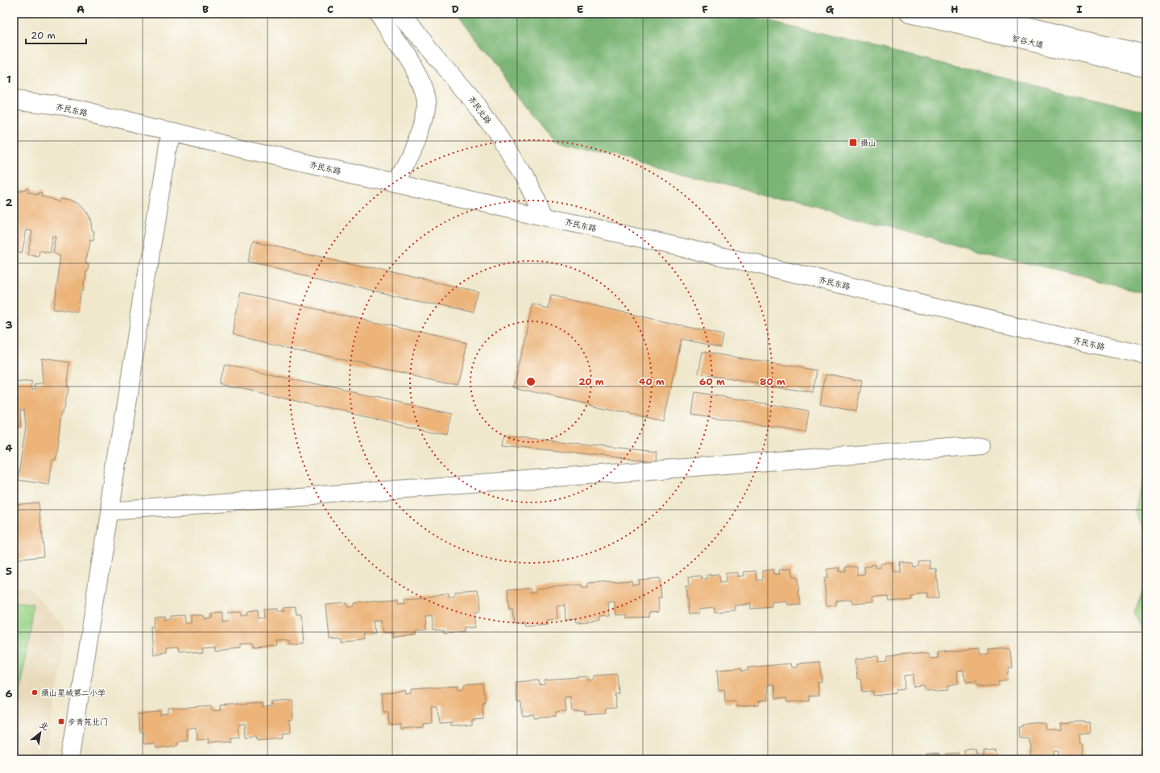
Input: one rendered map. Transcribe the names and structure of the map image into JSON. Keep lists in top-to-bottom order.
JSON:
{
  "streets": {
    "main road": ["智谷大道", "齐民东路", "齐民北路"]
  },
  "crossings": [
    ["齐民东路", "齐民北路"]
  ],
  "places": {
    "transit": ["摄山", "步青苑北门"],
    "other": ["摄山星城第二小学"]
  },
  "scale_bar": "20 m",
  "north": "top right",
  "grid": {
    "columns": [
      "A",
      "B",
      "C",
      "D",
      "E",
      "F",
      "G",
      "H",
      "I"
    ],
    "rows": [
      "1",
      "2",
      "3",
      "4",
      "5",
      "6"
    ]
  },
  "rings": [
    "20 m",
    "40 m",
    "60 m",
    "80 m"
  ]
}
